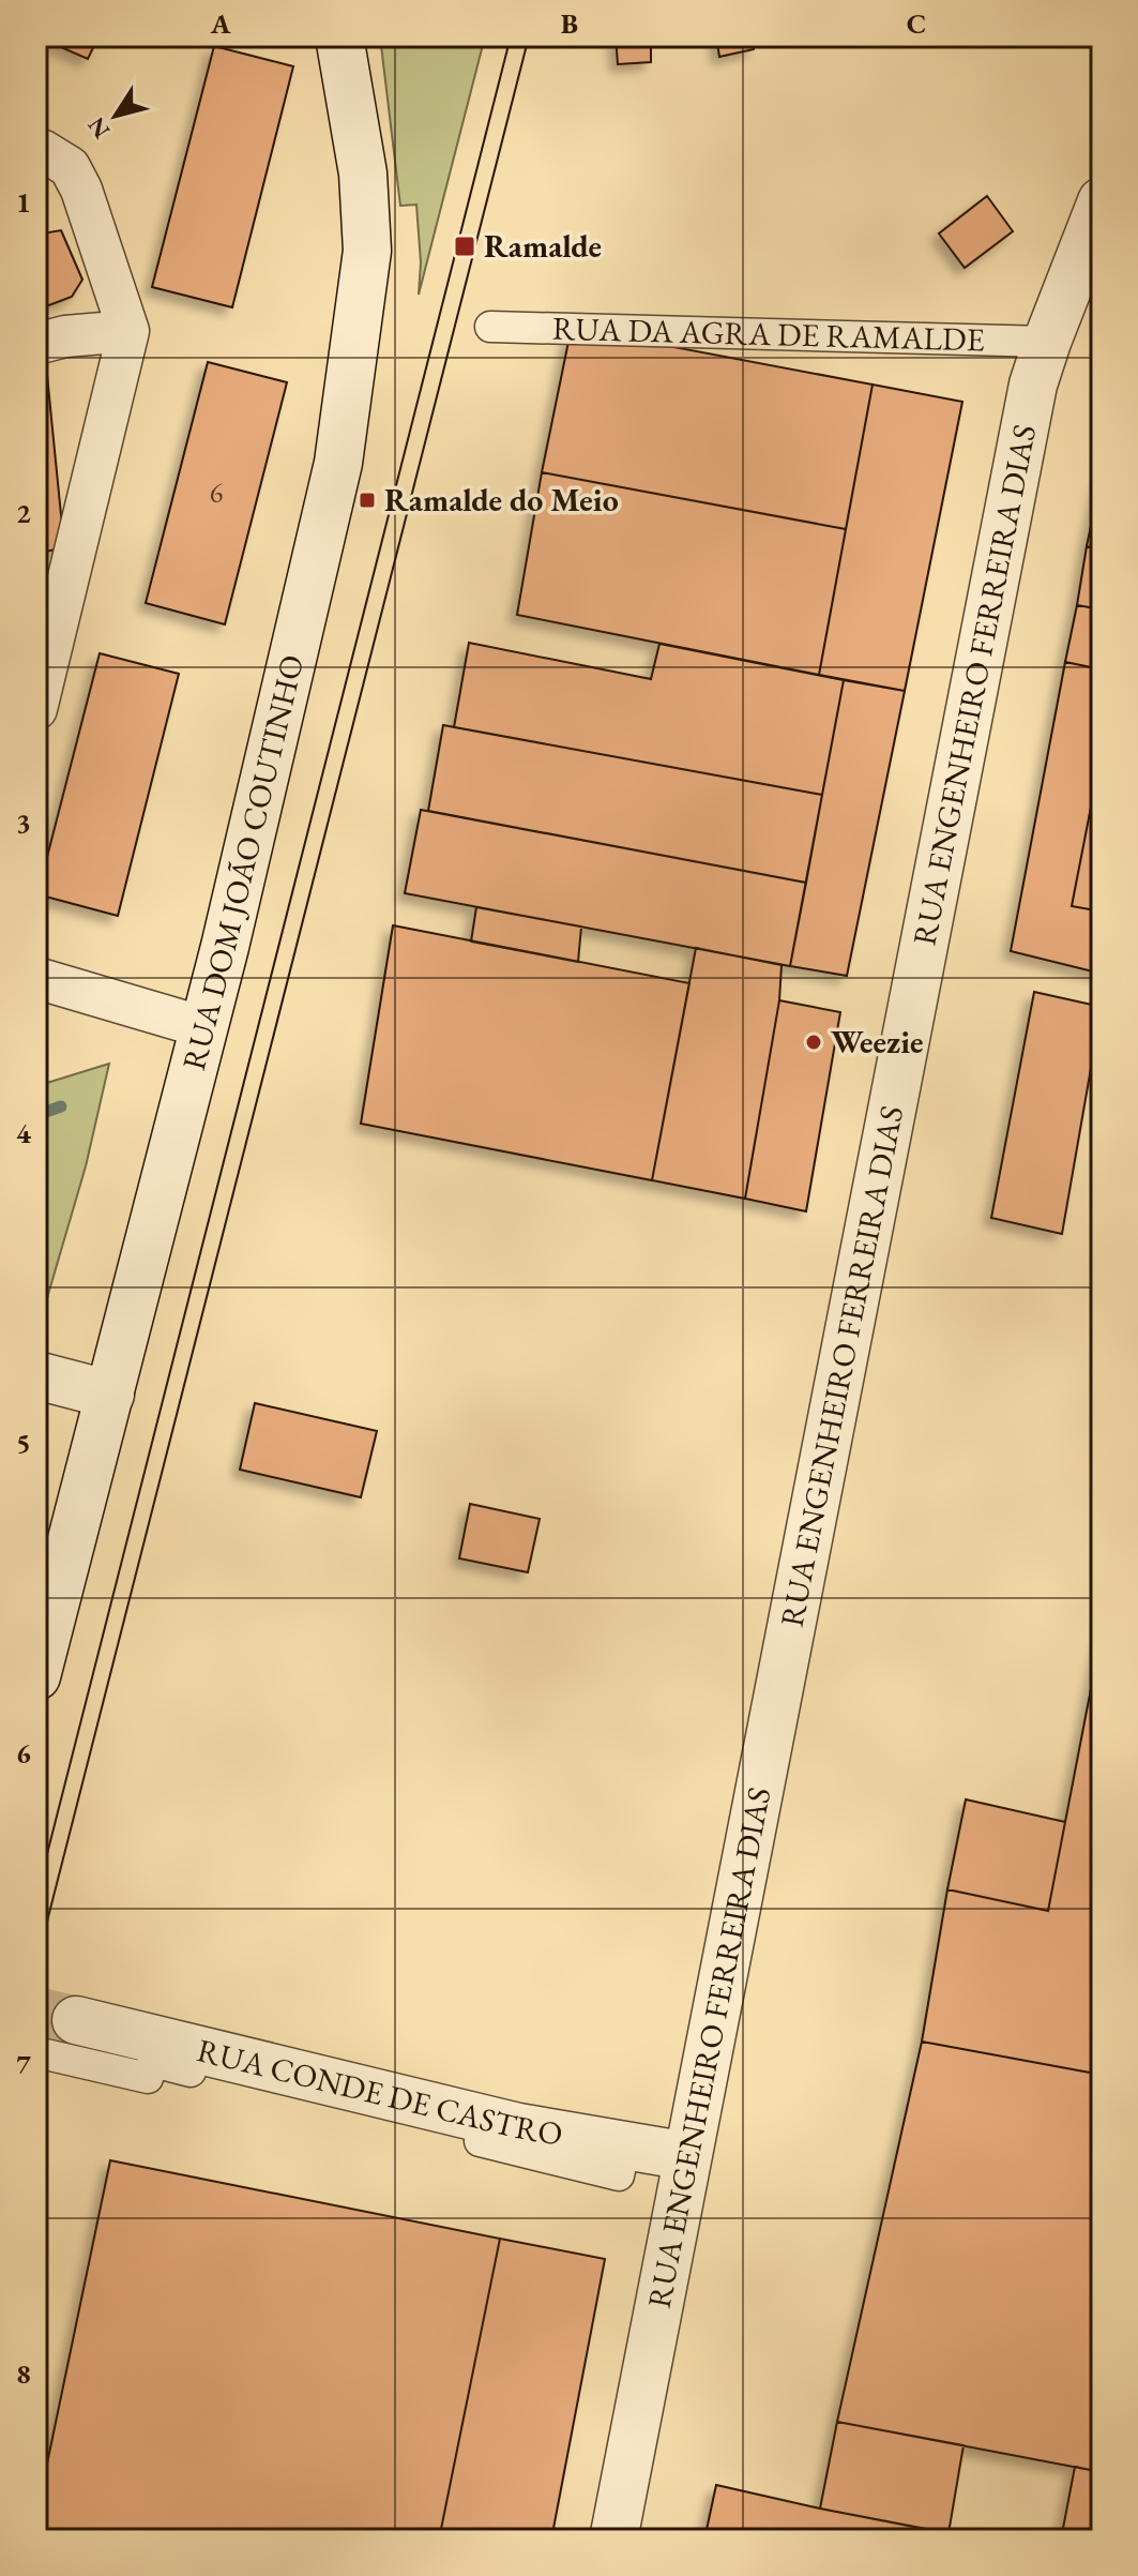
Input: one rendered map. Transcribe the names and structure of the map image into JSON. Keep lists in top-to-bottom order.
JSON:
{
  "streets": {
    "street": [
      "RUA DA AGRA DE RAMALDE",
      "RUA ENGENHEIRO FERREIRA DIAS",
      "RUA DOM JOÃO COUTINHO",
      "RUA CONDE DE CASTRO"
    ]
  },
  "crossings": [
    ["RUA DA AGRA DE RAMALDE", "RUA ENGENHEIRO FERREIRA DIAS"],
    ["RUA ENGENHEIRO FERREIRA DIAS", "RUA CONDE DE CASTRO"]
  ],
  "places": {
    "transit": ["Ramalde", "Ramalde do Meio"],
    "other": ["Weezie"]
  },
  "house_numbers": ["6"],
  "north": "bottom left",
  "grid": {
    "columns": ["A", "B", "C"],
    "rows": [
      "1",
      "2",
      "3",
      "4",
      "5",
      "6",
      "7",
      "8"
    ]
  }
}
